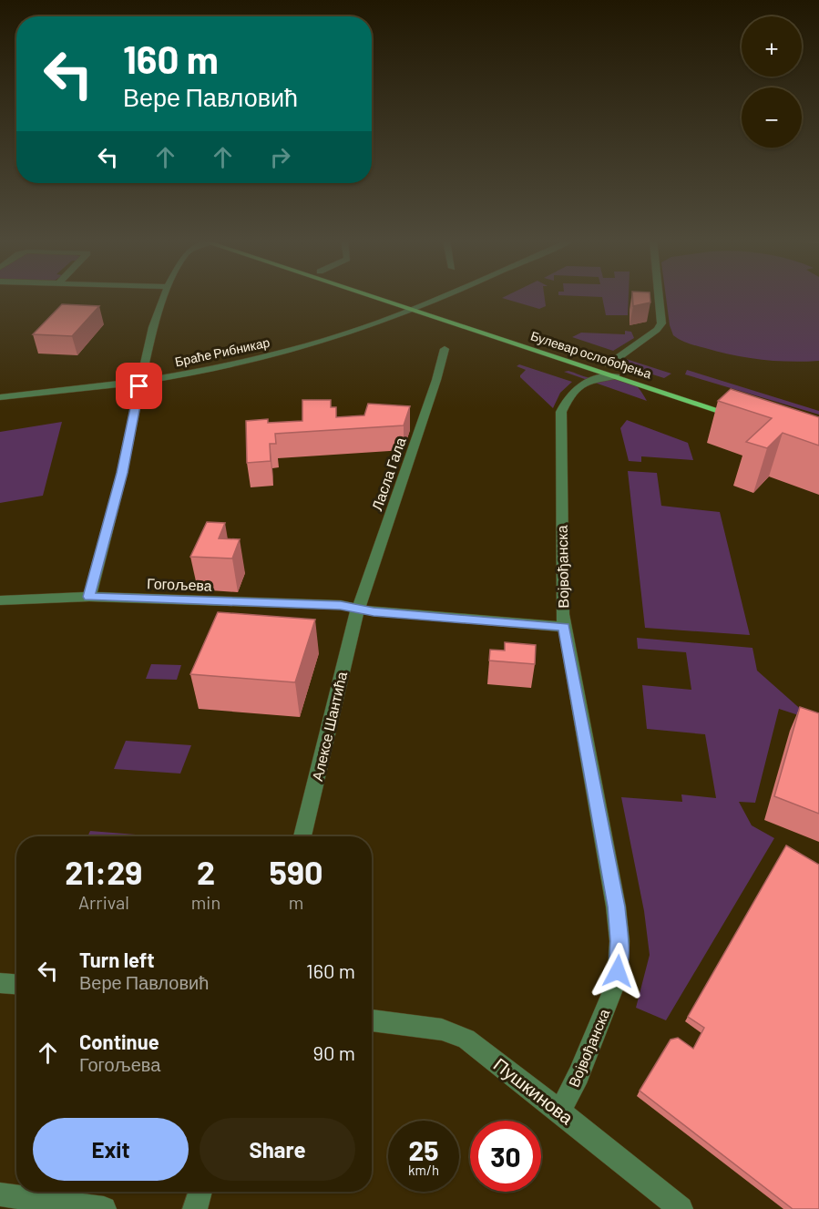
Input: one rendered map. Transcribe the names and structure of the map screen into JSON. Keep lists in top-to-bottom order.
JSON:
{
  "streets": {
    "main road": ["Булевар ослобођења"],
    "street": [
      "Браће Рибникар",
      "Ласла Гала",
      "Војвођанска",
      "Гогољева",
      "Алексе Шантића",
      "Пушкинова"
    ]
  },
  "crossings": [
    ["Браће Рибникар", "Булевар ослобођења"],
    ["Ласла Гала", "Гогољева"],
    ["Ласла Гала", "Алексе Шантића"],
    ["Војвођанска", "Гогољева"],
    ["Војвођанска", "Пушкинова"],
    ["Гогољева", "Алексе Шантића"]
  ],
  "page": {
    "map_buttons": ["+", "−"],
    "turn": ["160 m", "Вере Павловић"],
    "eta": [
      "21:29",
      "Arrival",
      "2",
      "min",
      "590",
      "m"
    ],
    "list": [
      {
        "name": "Turn left",
        "note": "Вере Павловић",
        "value": "160 m"
      },
      {
        "name": "Continue",
        "note": "Гогољева",
        "value": "90 m"
      }
    ],
    "buttons": ["Exit", "Share"],
    "speed": "25 km/h",
    "limit": "30"
  }
}
